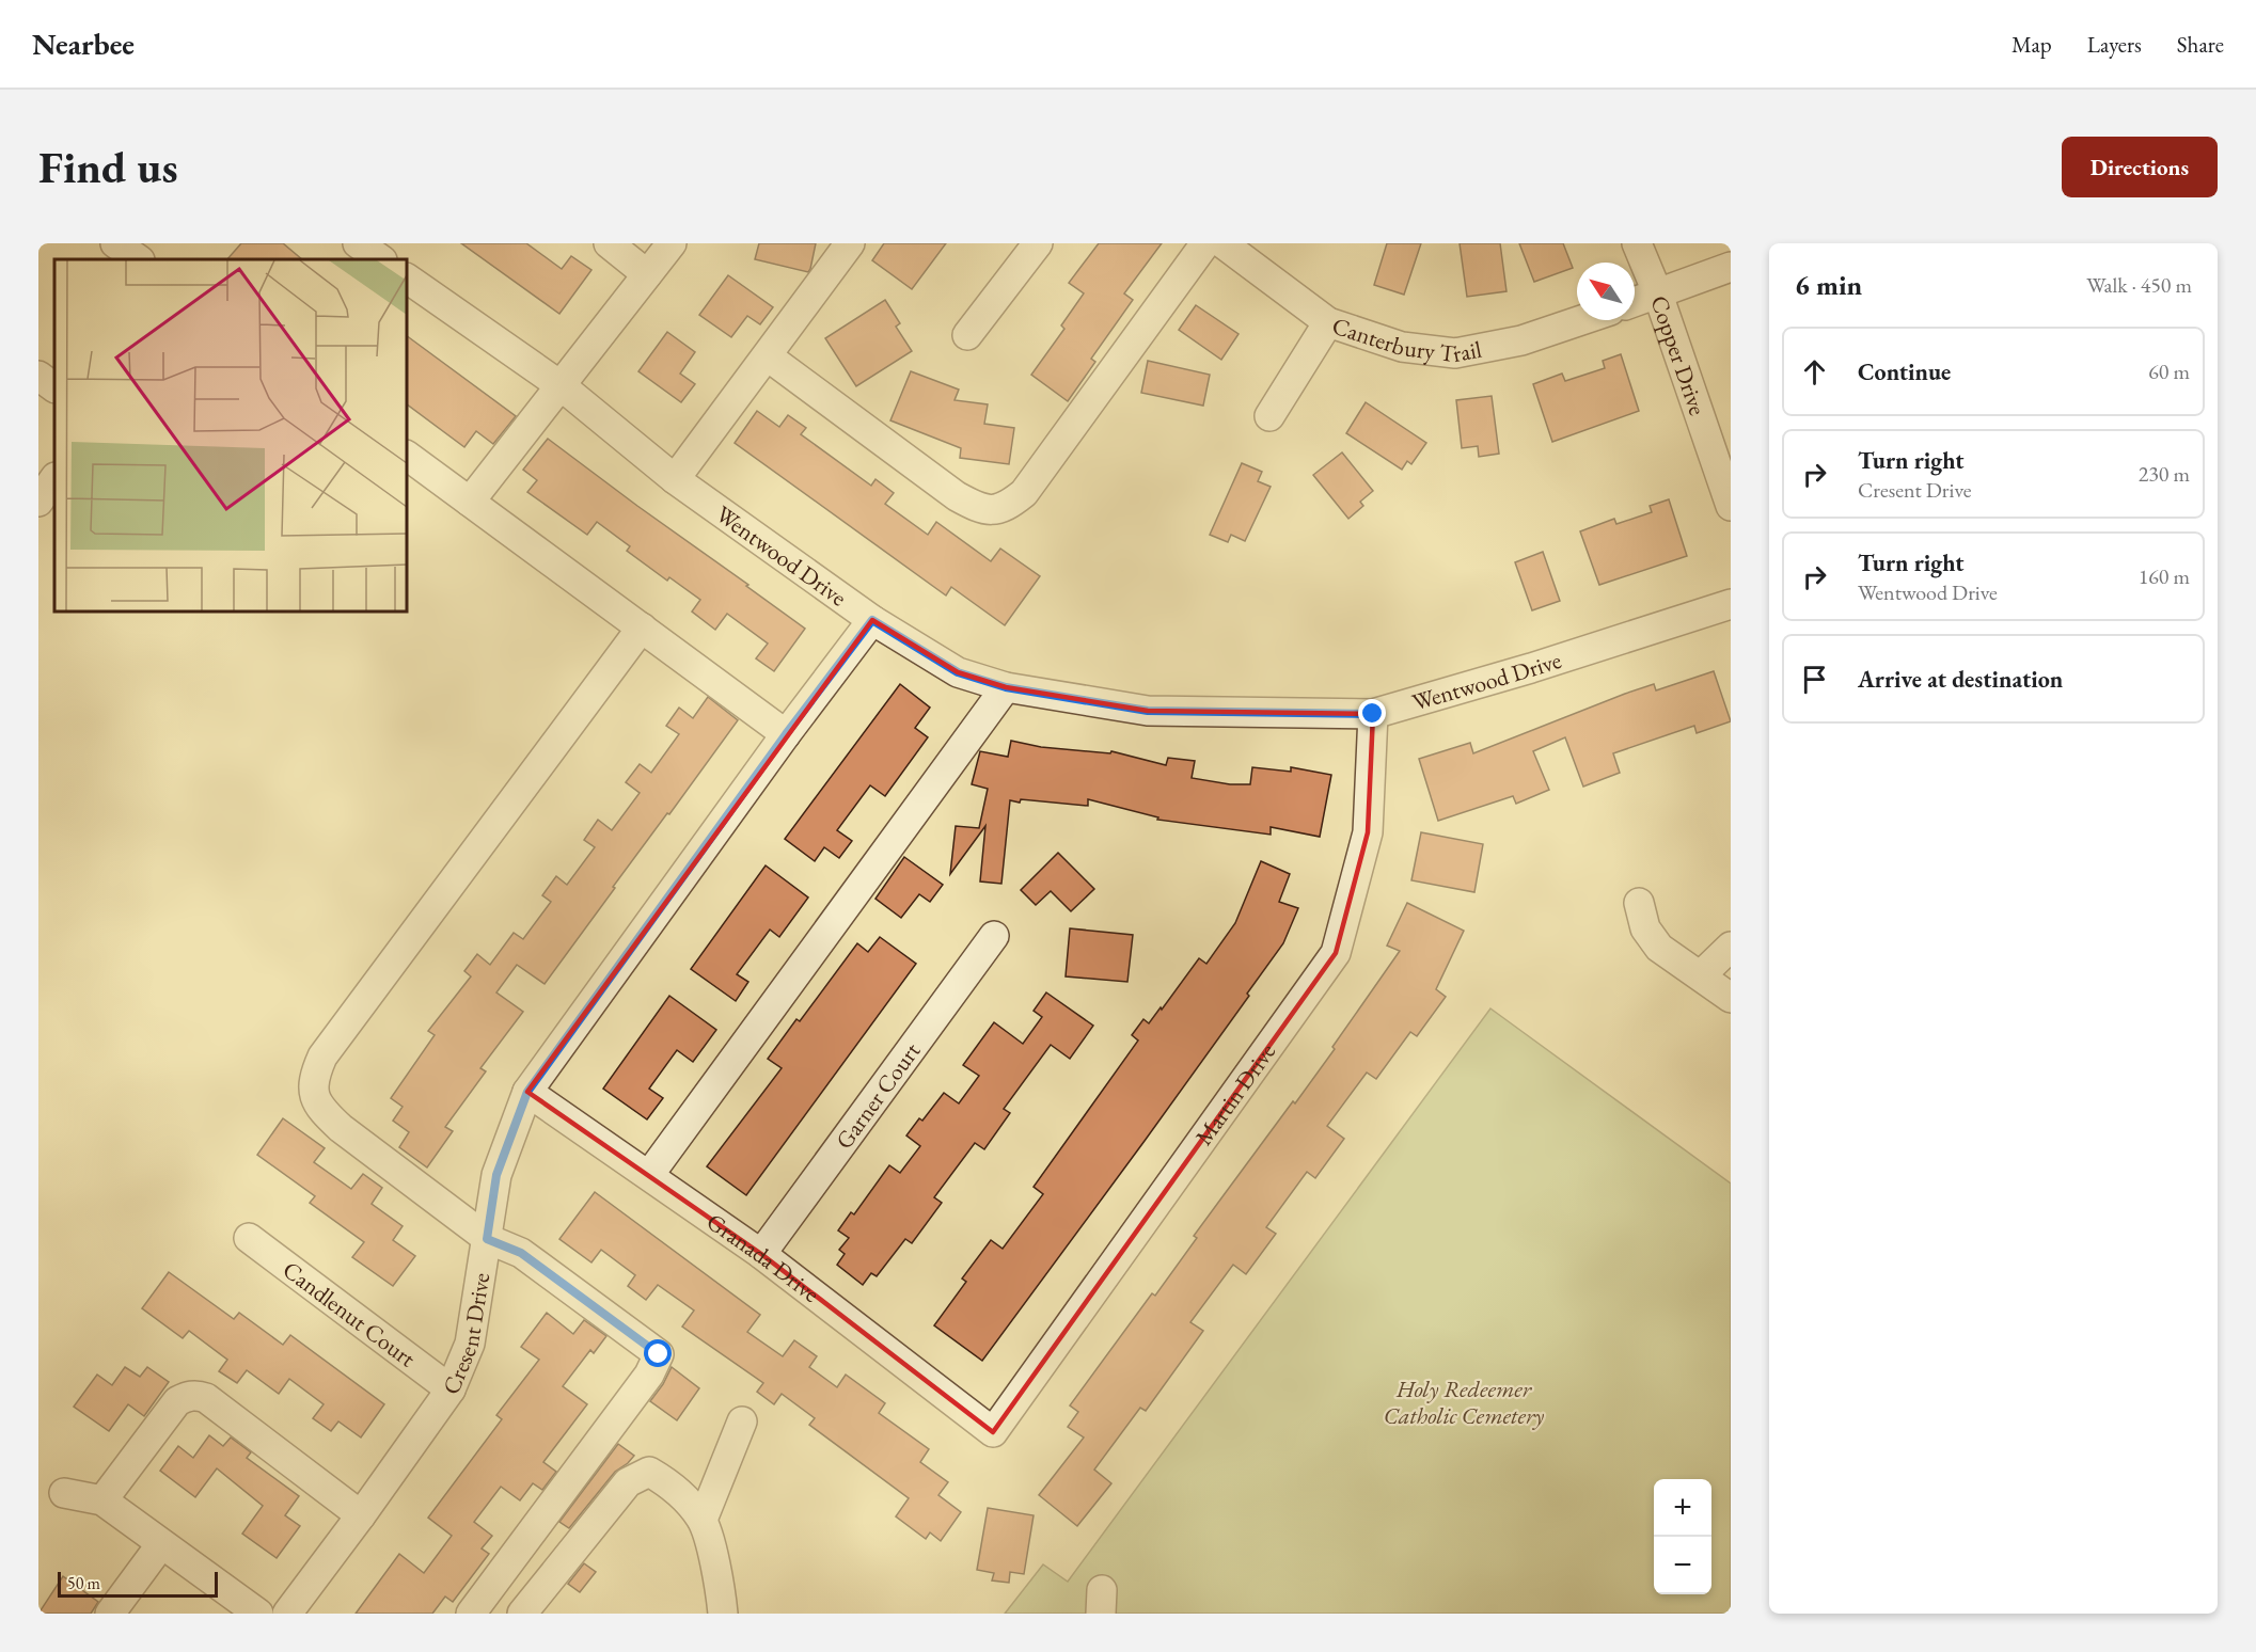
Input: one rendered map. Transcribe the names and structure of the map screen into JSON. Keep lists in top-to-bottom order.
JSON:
{
  "streets": {
    "street": [
      "Canterbury Trail",
      "Copper Drive",
      "Wentwood Drive",
      "Martin Drive",
      "Garner Court",
      "Granada Drive",
      "Candlenut Court",
      "Cresent Drive"
    ]
  },
  "crossings": [
    ["Wentwood Drive", "Martin Drive"],
    ["Wentwood Drive", "Cresent Drive"],
    ["Martin Drive", "Granada Drive"],
    ["Garner Court", "Granada Drive"],
    ["Granada Drive", "Cresent Drive"],
    ["Candlenut Court", "Cresent Drive"]
  ],
  "parks": ["Holy Redeemer Catholic Cemetery"],
  "scale_bar": "50 m",
  "north": "top left",
  "page": {
    "header": "Nearbee",
    "nav": ["Map", "Layers", "Share"],
    "buttons": "Directions",
    "title": "Find us",
    "heading": ["6 min", "Walk · 450 m"],
    "list": [
      ["Continue", "60 m"],
      ["Turn right", "Cresent Drive", "230 m"],
      ["Turn right", "Wentwood Drive", "160 m"],
      "Arrive at destination"
    ],
    "map_buttons": ["+", "−"],
    "scale": "50 m"
  }
}
